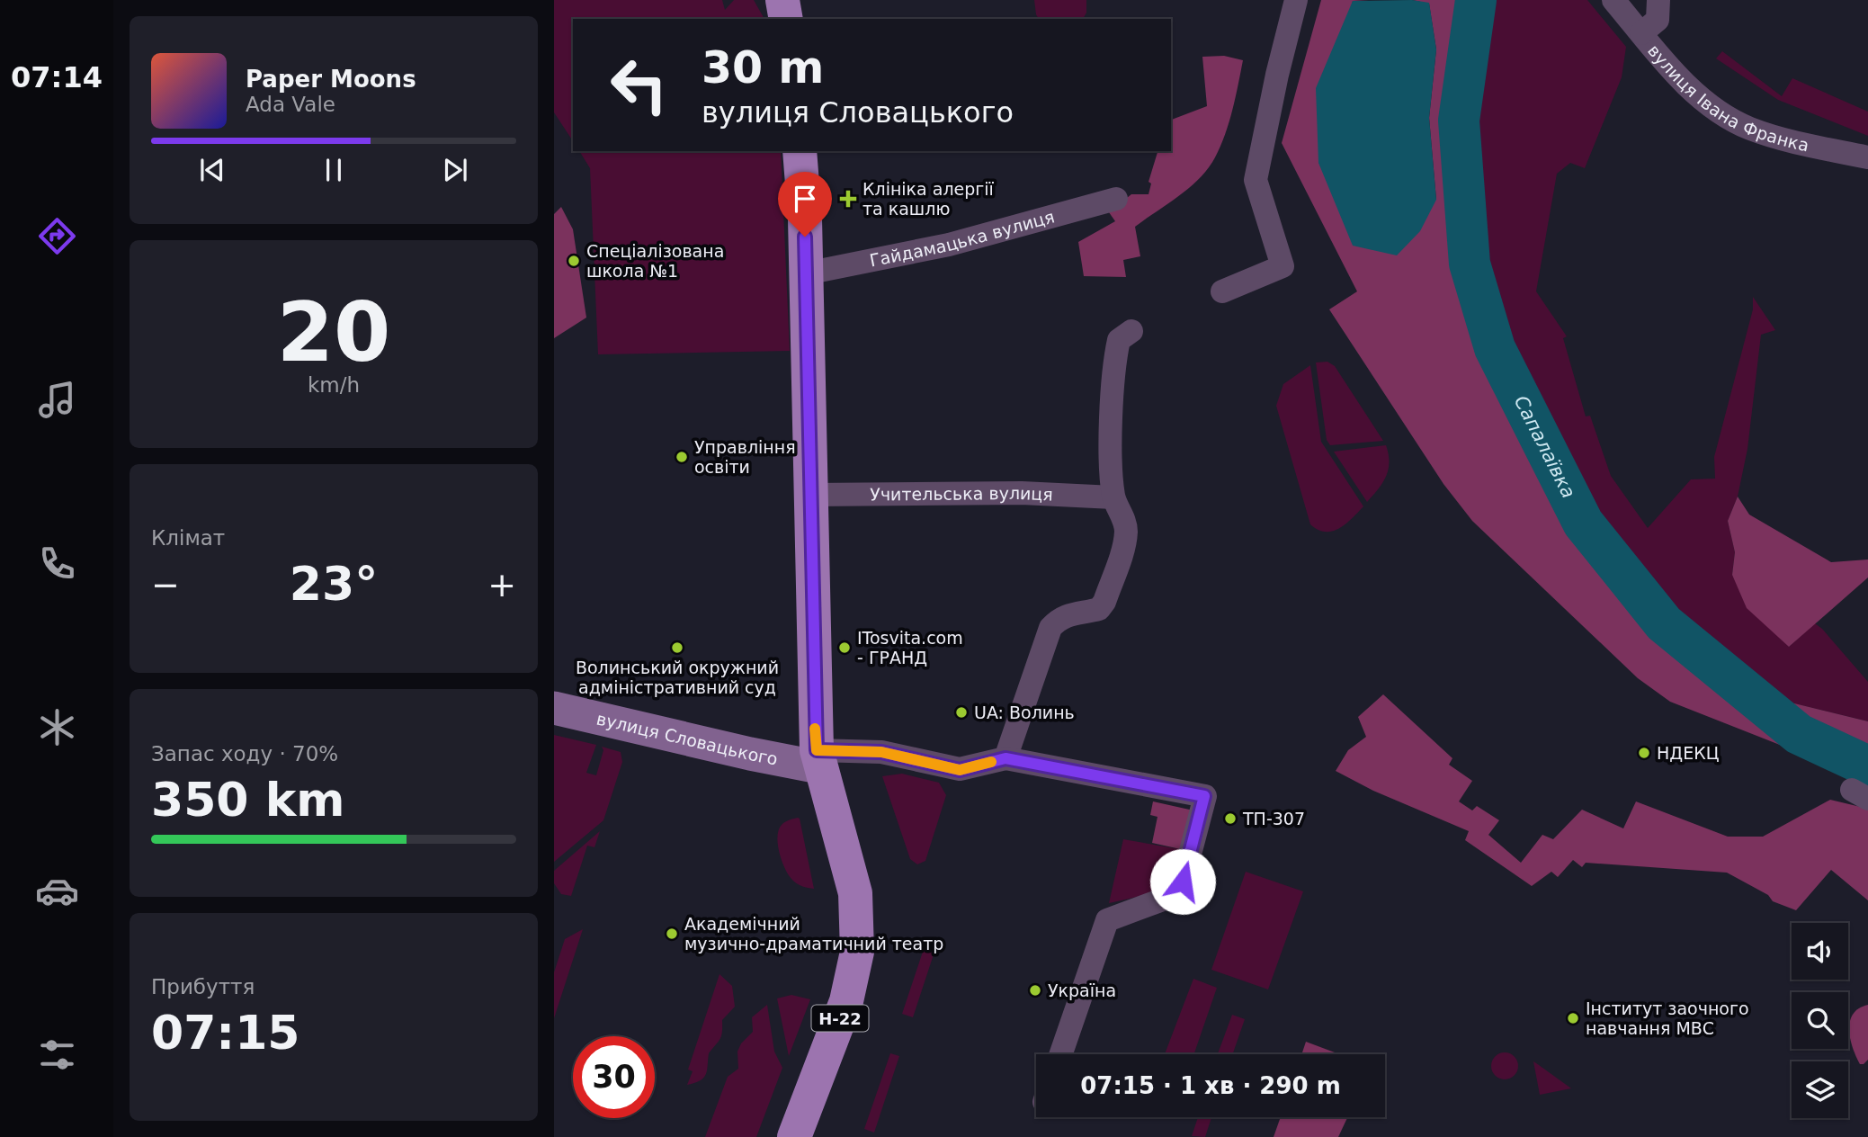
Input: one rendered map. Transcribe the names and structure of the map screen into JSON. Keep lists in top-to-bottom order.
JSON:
{
  "streets": {
    "main road": ["вулиця Словацького", "Н-22"],
    "street": ["вулиця Івана Франка", "Гайдамацька вулиця", "Учительська вулиця"]
  },
  "crossings": [
    ["Гайдамацька вулиця", "Н-22"],
    ["Учительська вулиця", "Н-22"],
    ["вулиця Словацького", "Н-22"]
  ],
  "water": ["Сапалаївка"],
  "places": {
    "health": ["Клініка алергії та кашлю"],
    "other": [
      "Спеціалізована школа №1",
      "Управління освіти",
      "Волинський окружний адміністративний суд",
      "ITosvita.com - ГРАНД",
      "UA: Волинь",
      "НДЕКЦ",
      "ТП-307",
      "Академічний музично-драматичний театр",
      "Україна",
      "Інститут заочного навчання МВС"
    ]
  },
  "page": {
    "tabs": "07:14",
    "turn": ["30 m", "вулиця Словацького"],
    "song": ["Paper Moons", "Ada Vale"],
    "tile": [
      ["20", "km/h"],
      "Клімат",
      ["Запас ходу · 70%", "350 km"],
      ["Прибуття", "07:15"]
    ],
    "heat": ["−", "23°", "+"],
    "limit": "30",
    "trip": "07:15 · 1 хв · 290 m"
  }
}
